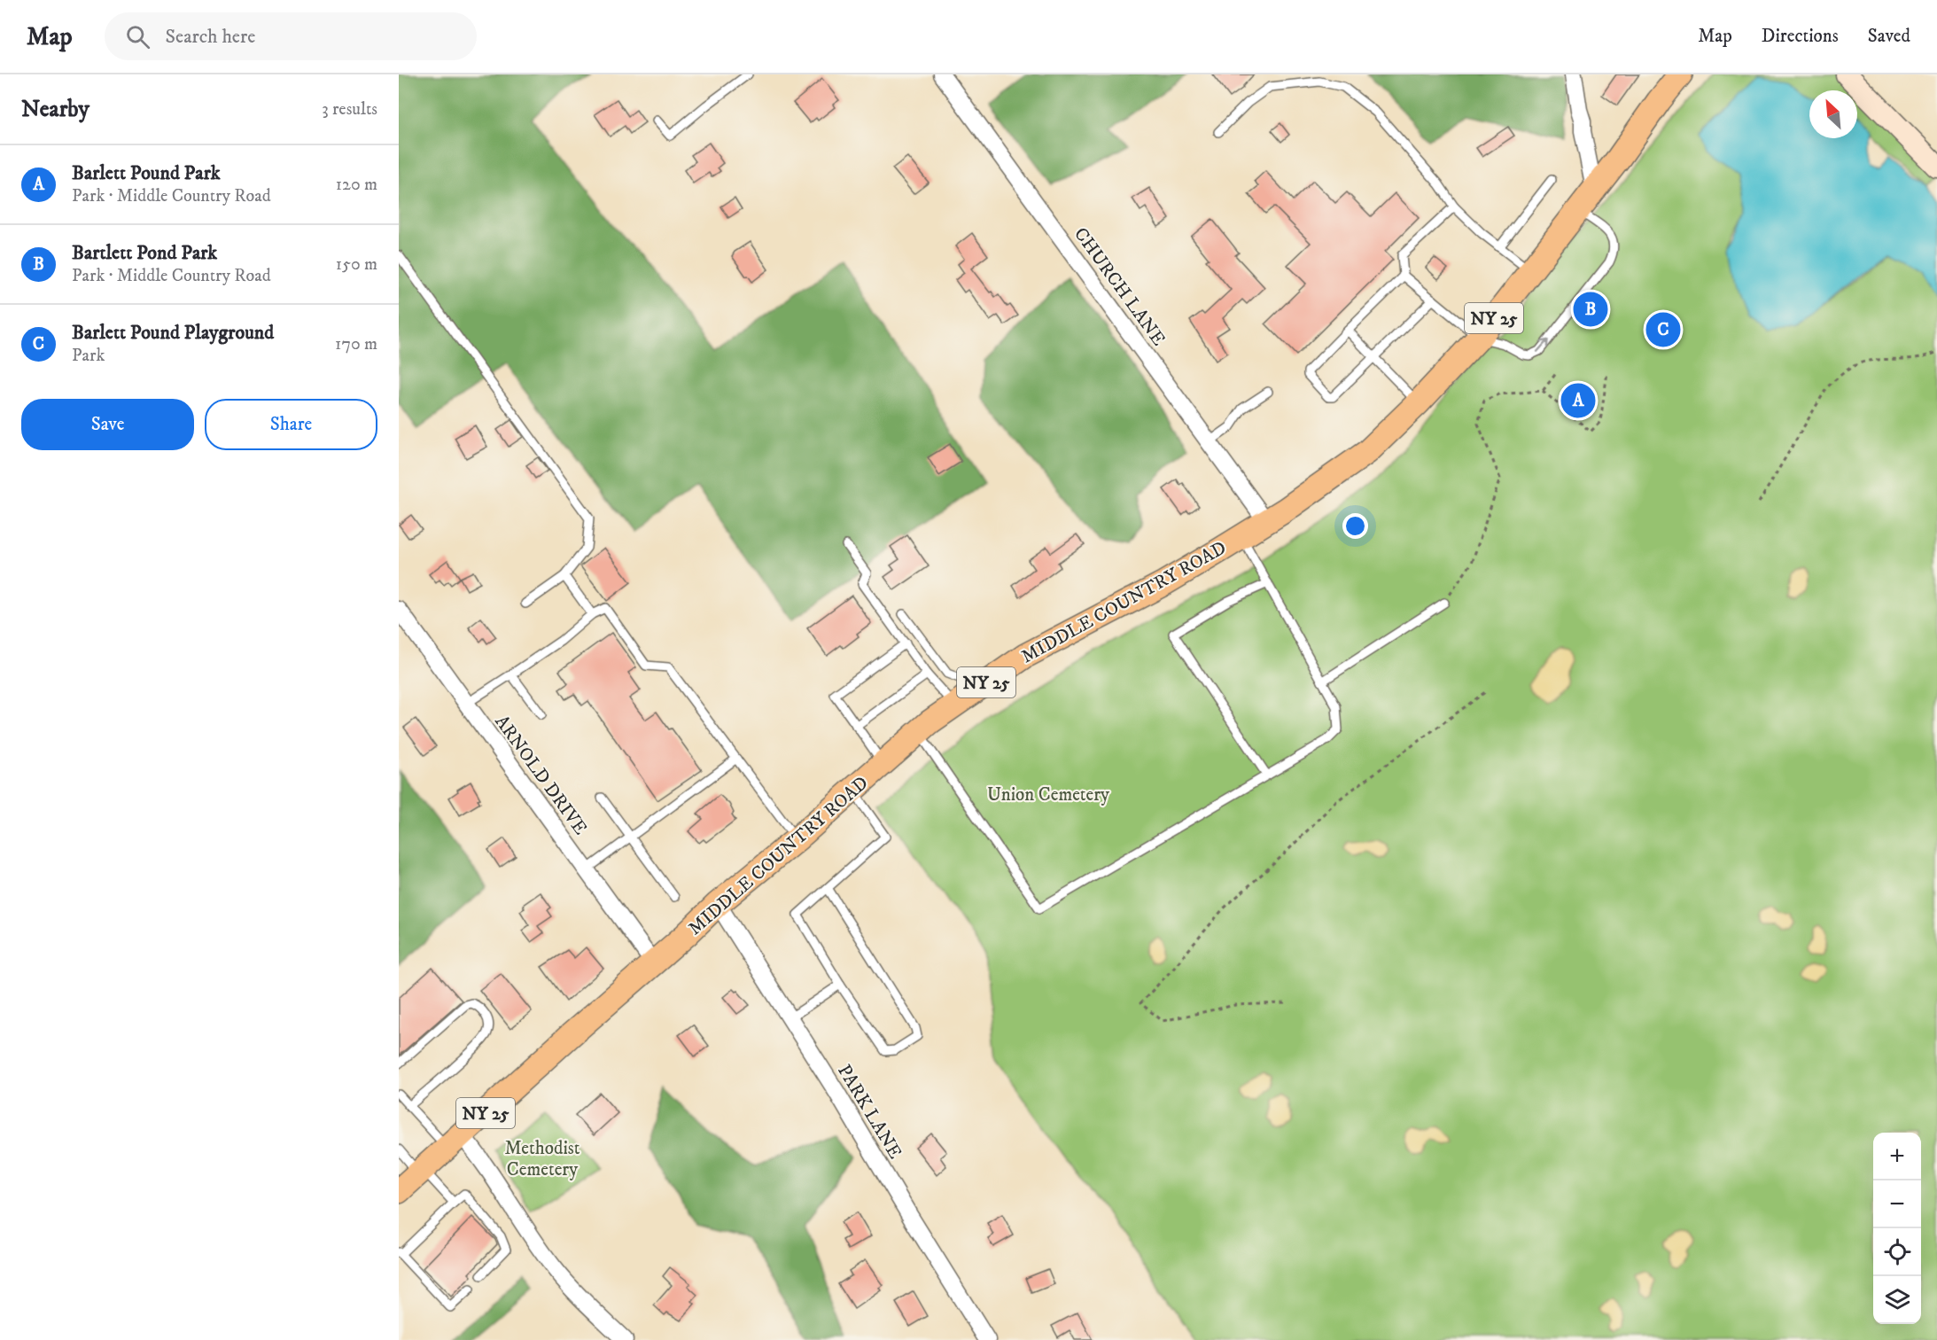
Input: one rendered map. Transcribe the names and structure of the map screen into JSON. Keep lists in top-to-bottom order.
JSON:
{
  "streets": {
    "main road": ["NY 25", "MIDDLE COUNTRY ROAD"],
    "street": ["CHURCH LANE", "ARNOLD DRIVE", "PARK LANE"]
  },
  "crossings": [
    ["CHURCH LANE", "MIDDLE COUNTRY ROAD"],
    ["MIDDLE COUNTRY ROAD", "ARNOLD DRIVE"],
    ["MIDDLE COUNTRY ROAD", "PARK LANE"]
  ],
  "parks": ["Union Cemetery", "Methodist Cemetery"],
  "north": "top left",
  "page": {
    "header": "Map",
    "search": "Search here",
    "nav": ["Map", "Directions", "Saved"],
    "heading": ["Nearby", "3 results"],
    "list": [
      {
        "mark": "A",
        "name": "Barlett Pound Park",
        "note": "Park · Middle Country Road",
        "value": "120 m"
      },
      {
        "mark": "B",
        "name": "Bartlett Pond Park",
        "note": "Park · Middle Country Road",
        "value": "150 m"
      },
      {
        "mark": "C",
        "name": "Barlett Pound Playground",
        "note": "Park",
        "value": "170 m"
      }
    ],
    "pins": ["B", "C", "A"],
    "buttons": ["Save", "Share"],
    "map_buttons": ["+", "−"]
  }
}
